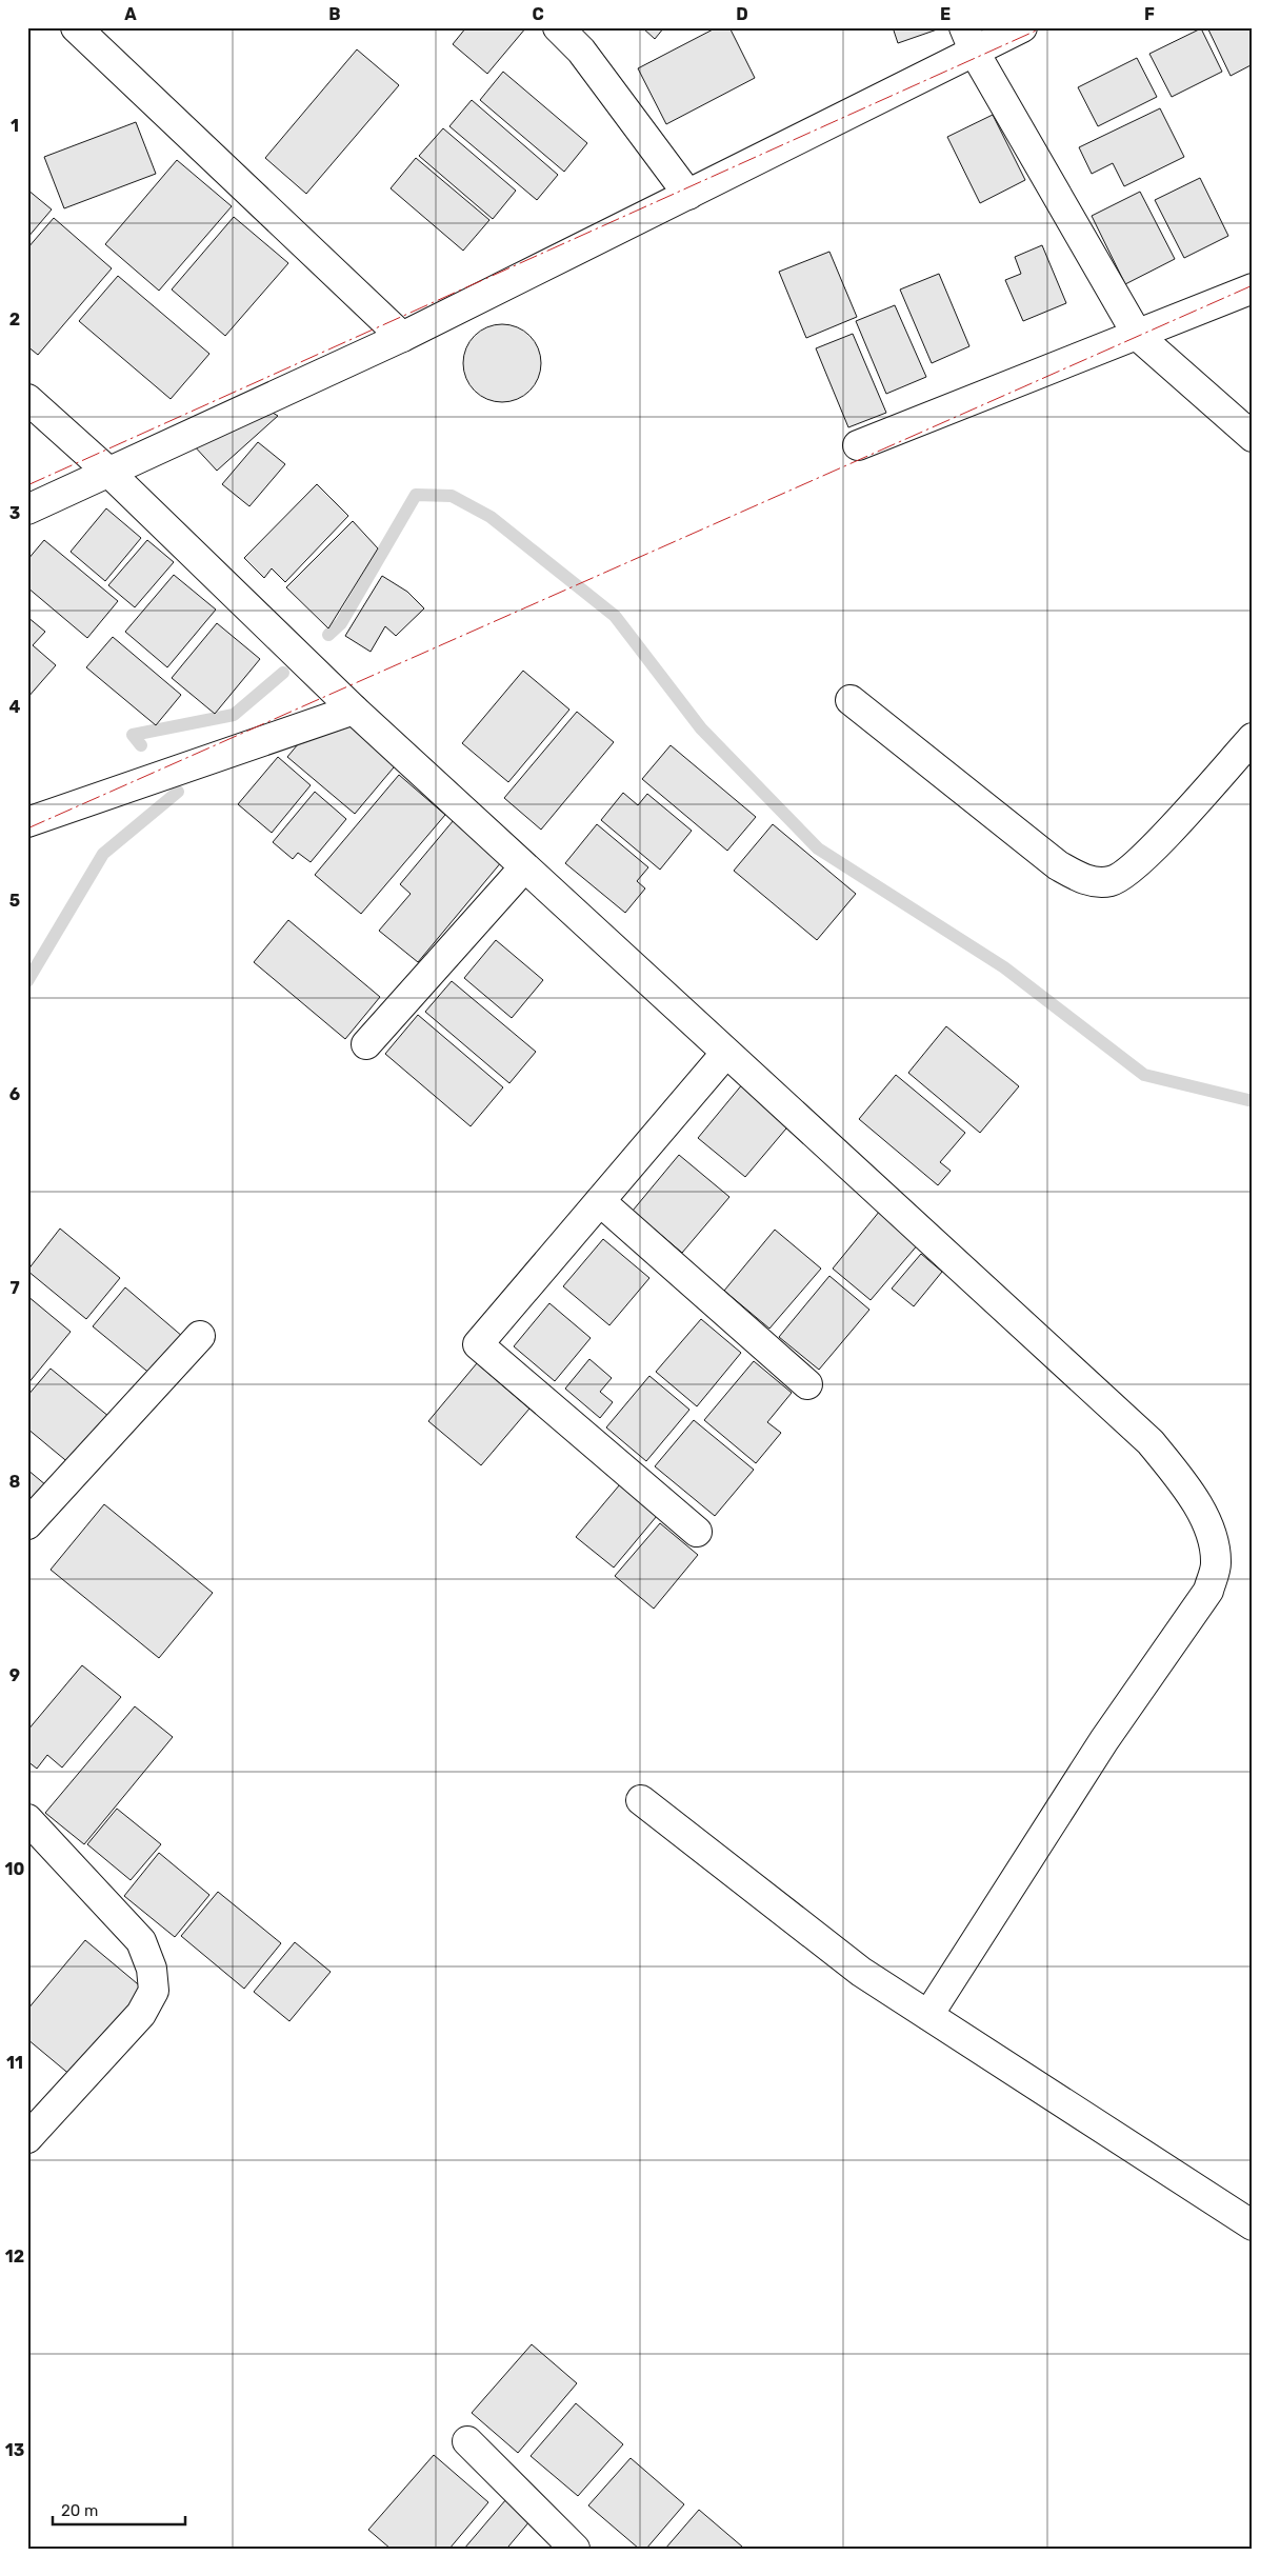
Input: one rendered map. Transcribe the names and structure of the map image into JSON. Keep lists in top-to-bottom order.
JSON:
{
  "scale_bar": "20 m",
  "grid": {
    "columns": [
      "A",
      "B",
      "C",
      "D",
      "E",
      "F"
    ],
    "rows": [
      "1",
      "2",
      "3",
      "4",
      "5",
      "6",
      "7",
      "8",
      "9",
      "10",
      "11",
      "12",
      "13"
    ]
  }
}
